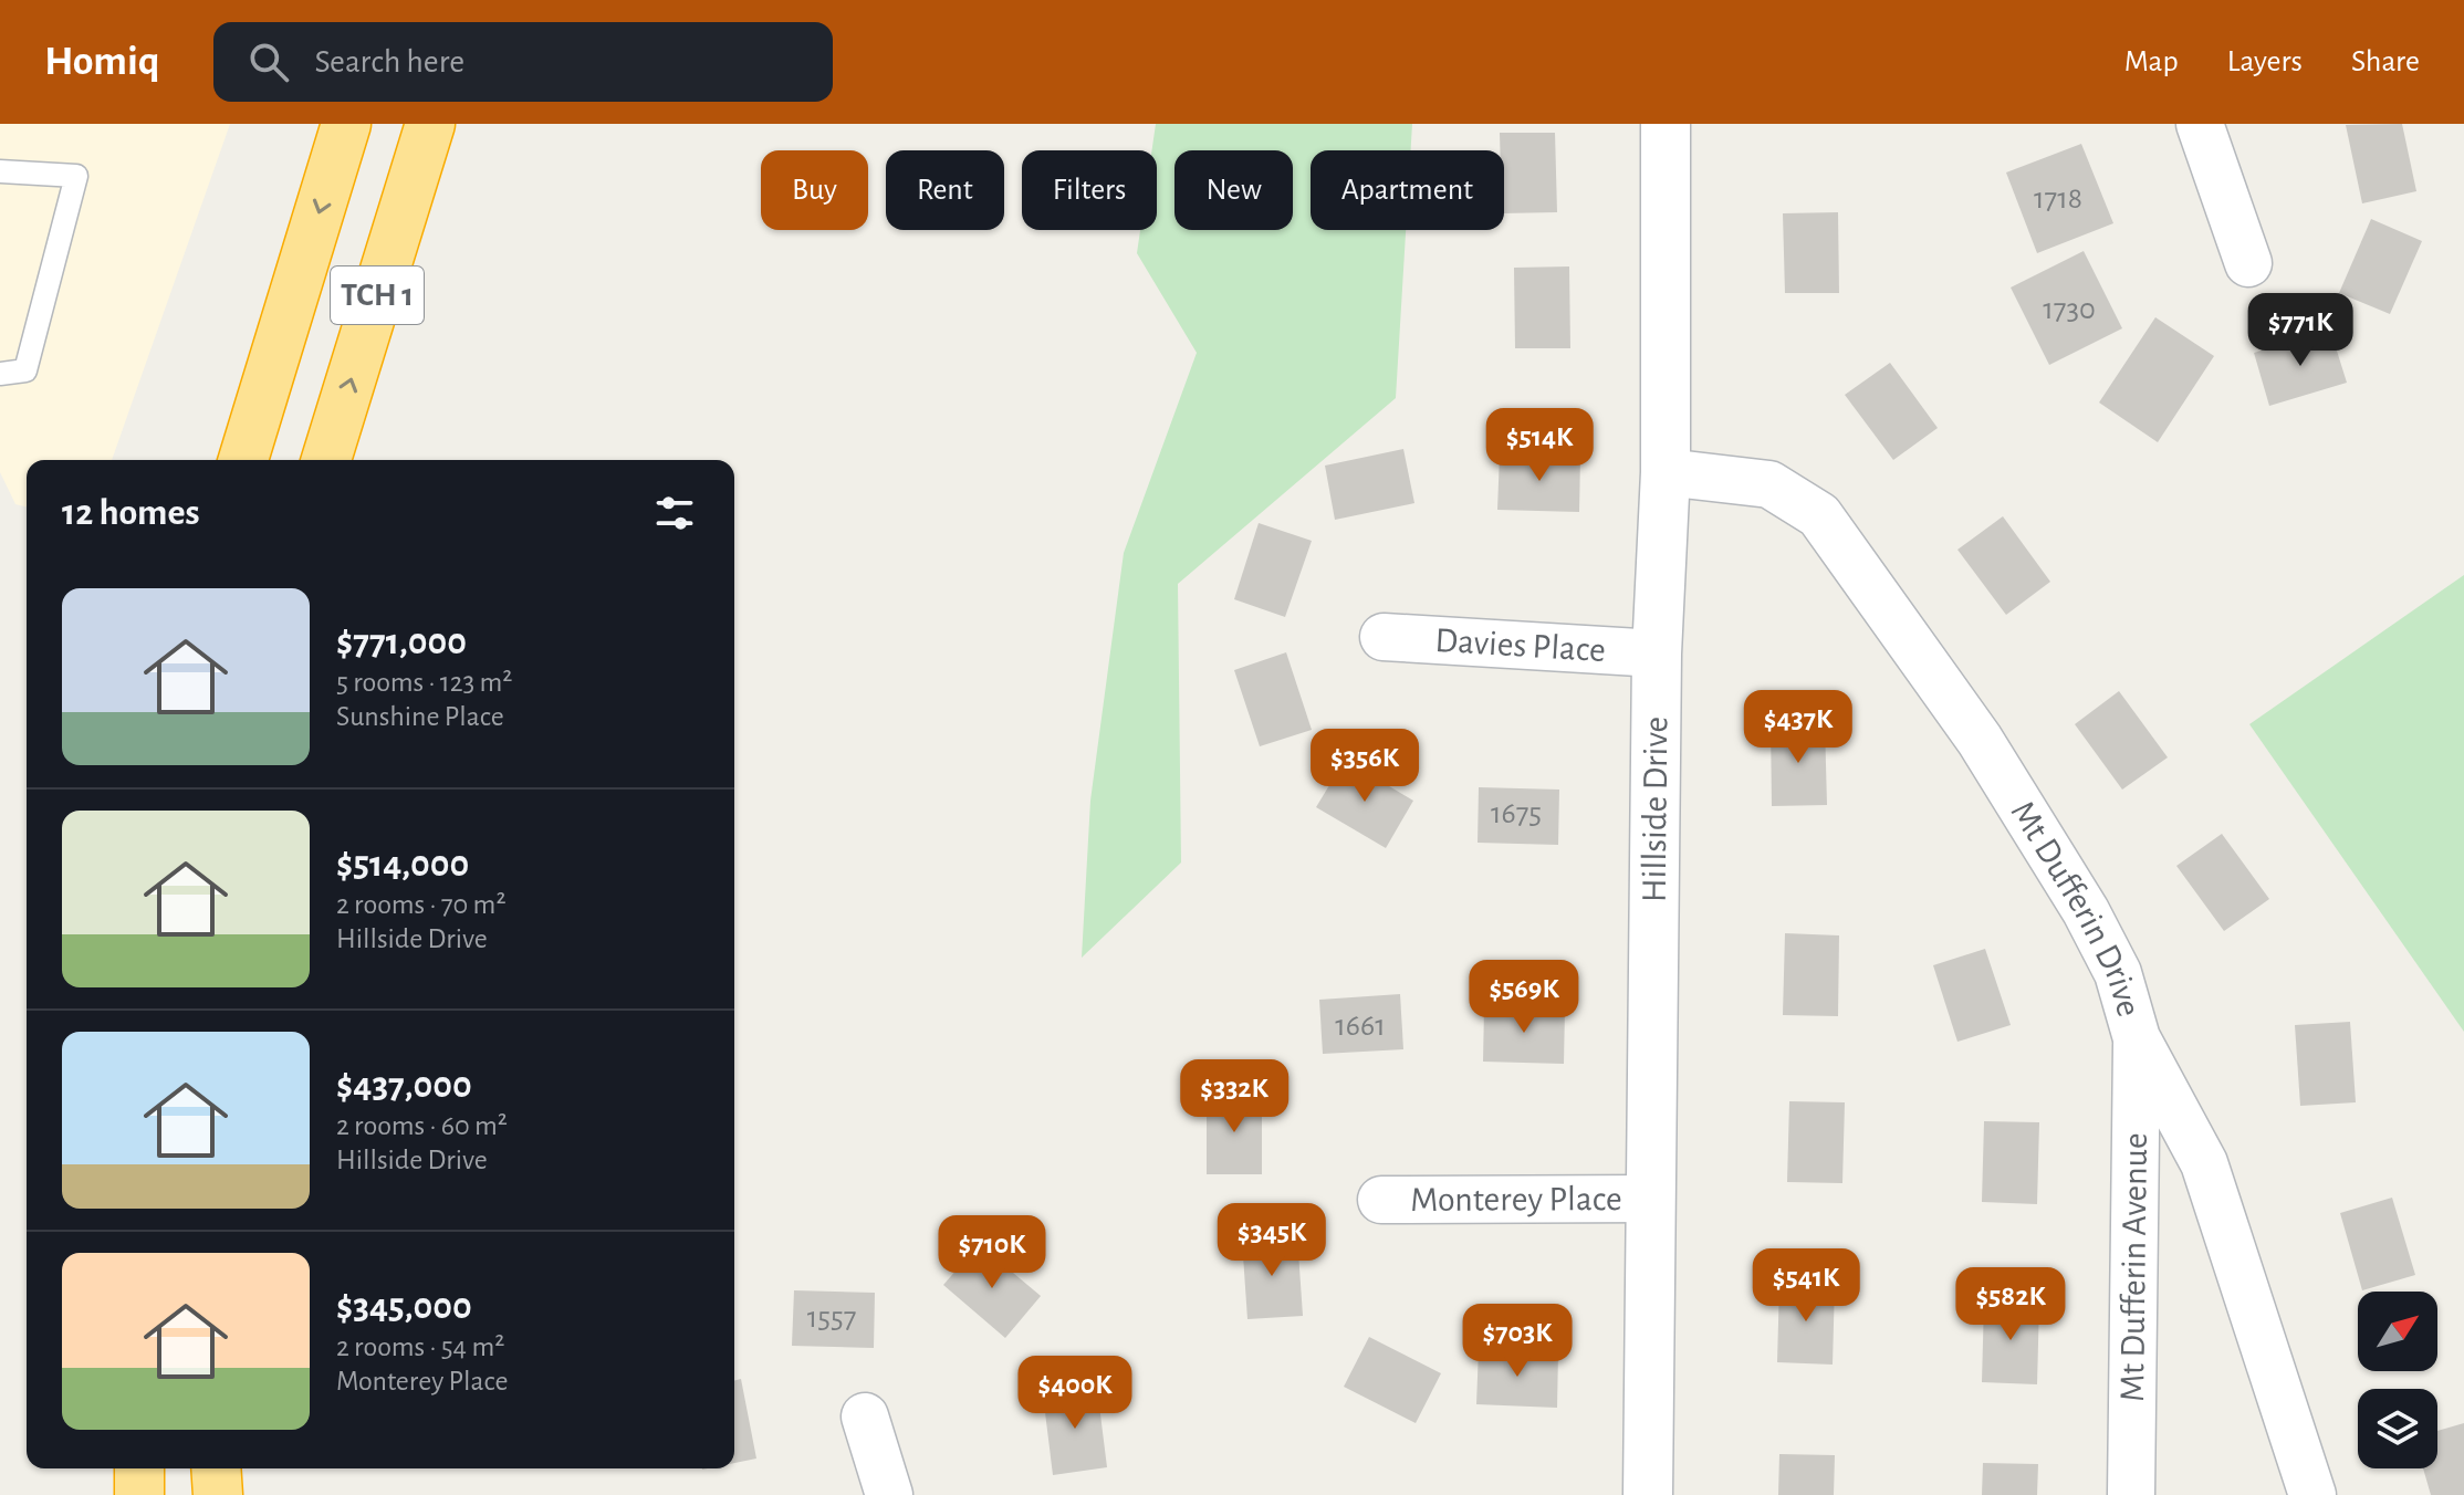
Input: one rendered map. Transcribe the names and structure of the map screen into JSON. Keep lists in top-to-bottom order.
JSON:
{
  "streets": {
    "highway": ["TCH 1"],
    "street": [
      "Davies Place",
      "Hillside Drive",
      "Mt Dufferin Drive",
      "Monterey Place",
      "Mt Dufferin Avenue"
    ]
  },
  "crossings": [
    ["Davies Place", "Hillside Drive"],
    ["Hillside Drive", "Mt Dufferin Drive"],
    ["Hillside Drive", "Monterey Place"],
    ["Mt Dufferin Drive", "Mt Dufferin Avenue"]
  ],
  "house_numbers": [
    "1718",
    "1730",
    "1675",
    "1661",
    "1557"
  ],
  "north": "top right",
  "page": {
    "header": "Homiq",
    "search": "Search here",
    "nav": ["Map", "Layers", "Share"],
    "chip": [
      "Buy",
      "Rent",
      "Filters",
      "New",
      "Apartment"
    ],
    "price": [
      "$771K",
      "$514K",
      "$437K",
      "$356K",
      "$569K",
      "$332K",
      "$345K",
      "$710K",
      "$541K",
      "$582K",
      "$703K",
      "$400K"
    ],
    "heading": "12 homes",
    "list": [
      {
        "name": "$771,000",
        "note": "5 rooms · 123 m² · Sunshine Place"
      },
      {
        "name": "$514,000",
        "note": "2 rooms · 70 m² · Hillside Drive"
      },
      {
        "name": "$437,000",
        "note": "2 rooms · 60 m² · Hillside Drive"
      },
      {
        "name": "$345,000",
        "note": "2 rooms · 54 m² · Monterey Place"
      }
    ]
  }
}
